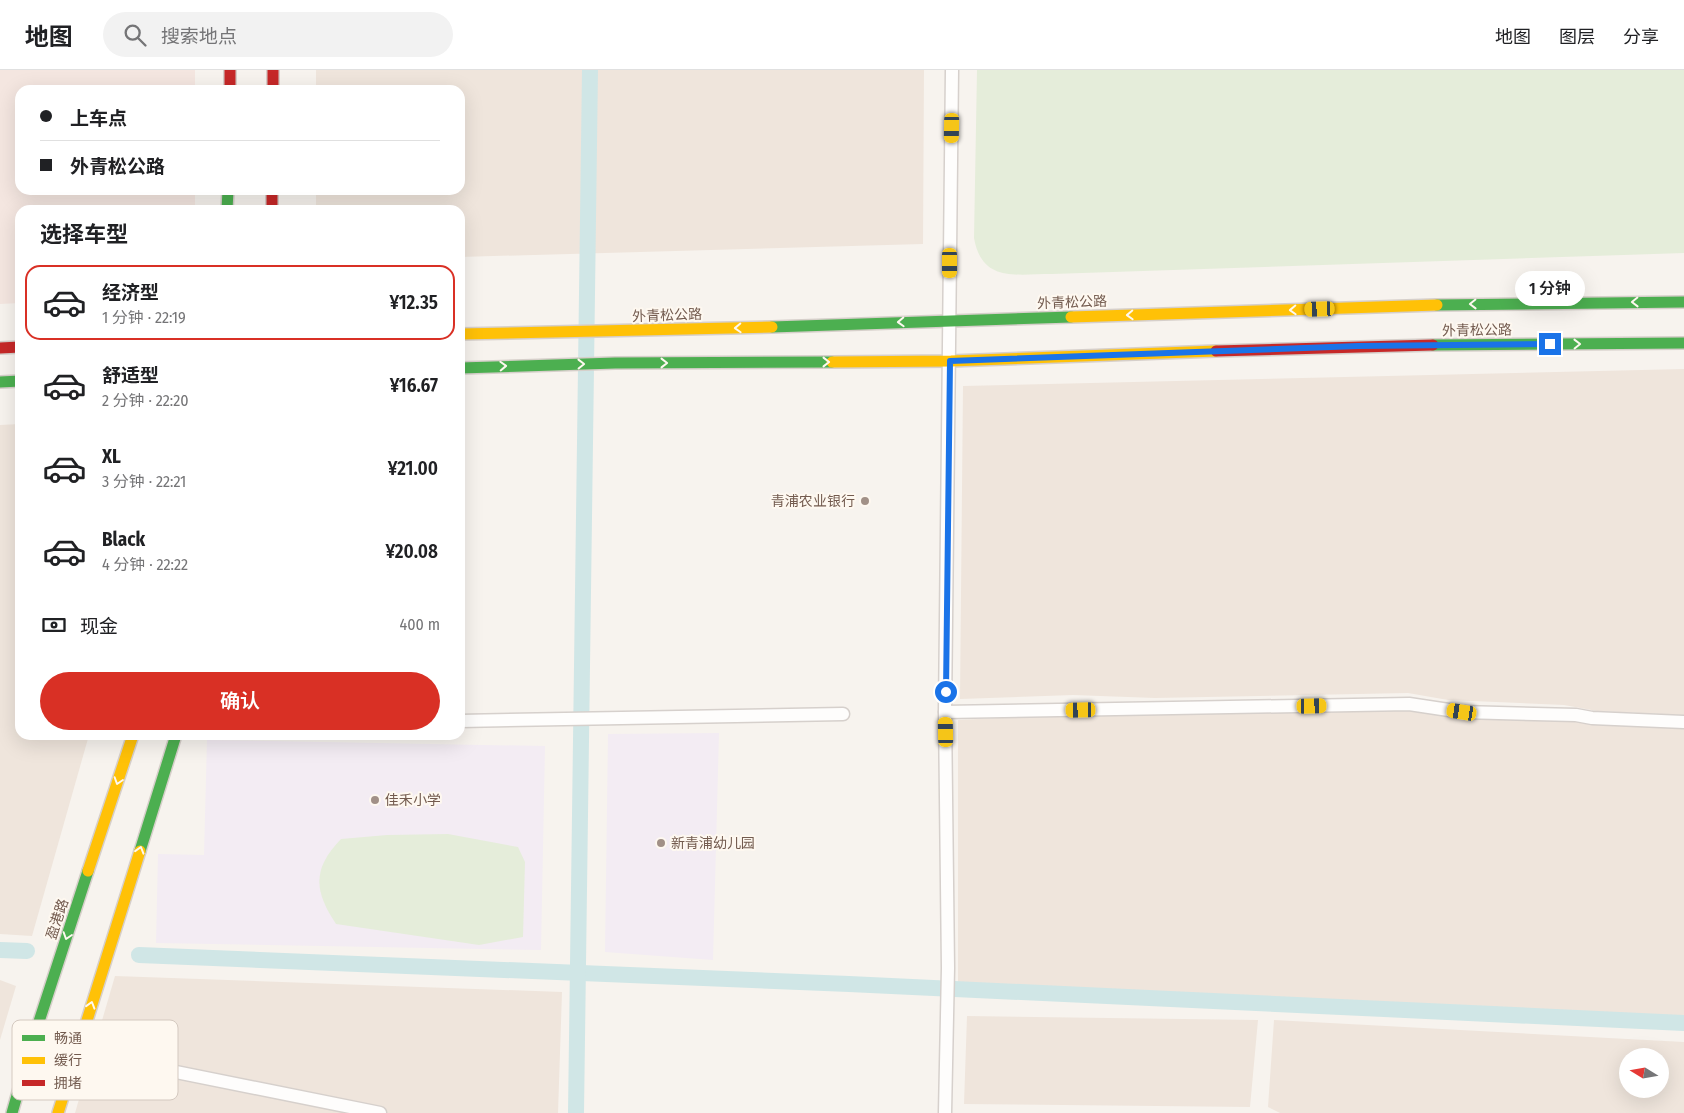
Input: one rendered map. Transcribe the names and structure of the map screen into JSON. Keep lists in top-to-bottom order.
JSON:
{
  "streets": {
    "main road": ["外青松公路", "盈港路"]
  },
  "places": ["青浦农业银行", "佳禾小学", "新青浦幼儿园"],
  "legend": ["畅通", "缓行", "拥堵"],
  "north": "left",
  "page": {
    "header": "地图",
    "search": "搜索地点",
    "nav": ["地图", "图层", "分享"],
    "banner": ["上车点", "外青松公路"],
    "heading": "选择车型",
    "list": [
      {
        "name": "经济型",
        "note": "1 分钟 · 22:19",
        "value": "¥12.35"
      },
      {
        "name": "舒适型",
        "note": "2 分钟 · 22:20",
        "value": "¥16.67"
      },
      {
        "name": "XL",
        "note": "3 分钟 · 22:21",
        "value": "¥21.00"
      },
      {
        "name": "Black",
        "note": "4 分钟 · 22:22",
        "value": "¥20.08"
      }
    ],
    "bubble": "1 分钟",
    "pay": ["现金", "400 m"],
    "buttons": "确认"
  }
}
